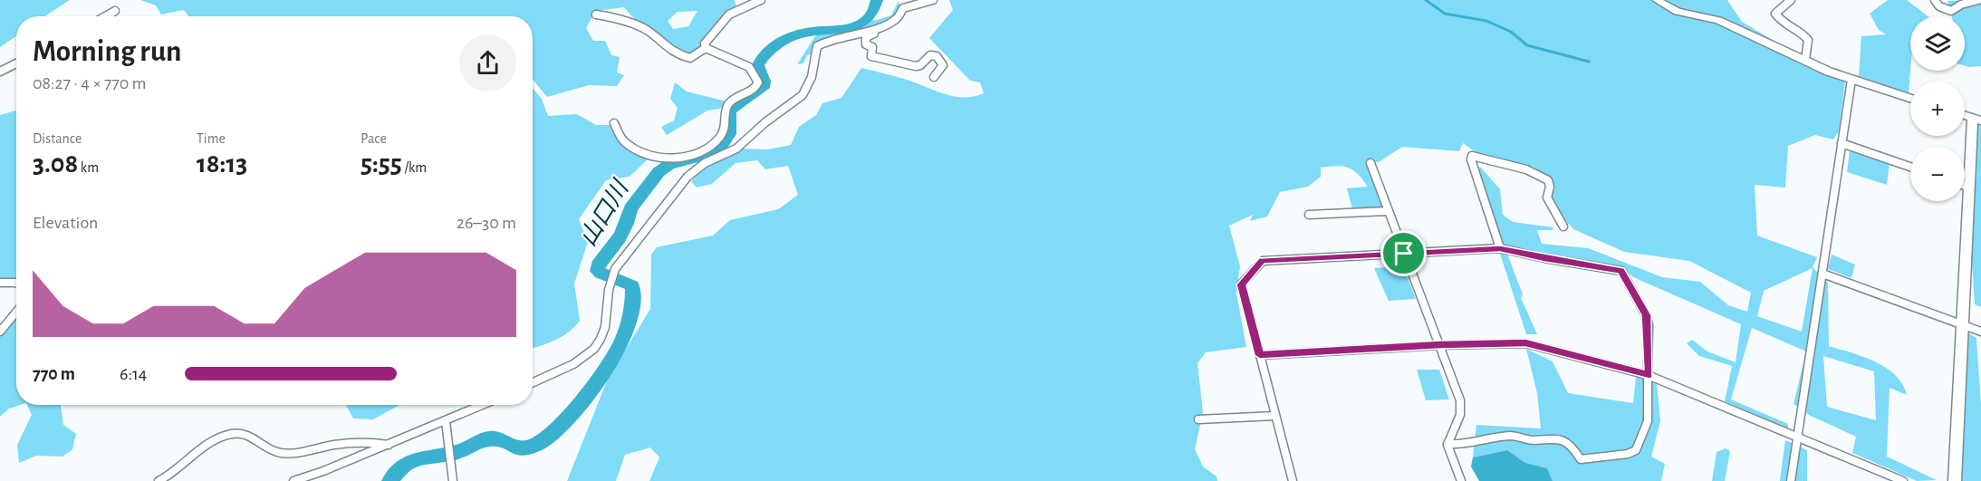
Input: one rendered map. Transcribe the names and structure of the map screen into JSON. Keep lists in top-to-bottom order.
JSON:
{
  "water": ["山口川"],
  "page": {
    "map_buttons": ["+", "−"],
    "heading": ["Morning run", "08:27 · 4 × 770 m"],
    "stats": [
      ["Distance", "3.08 km"],
      ["Time", "18:13"],
      ["Pace", "5:55 /km"]
    ],
    "chart": ["Elevation", "26–30 m"],
    "list": [
      {
        "name": "770 m",
        "note": "6:14"
      }
    ]
  }
}
